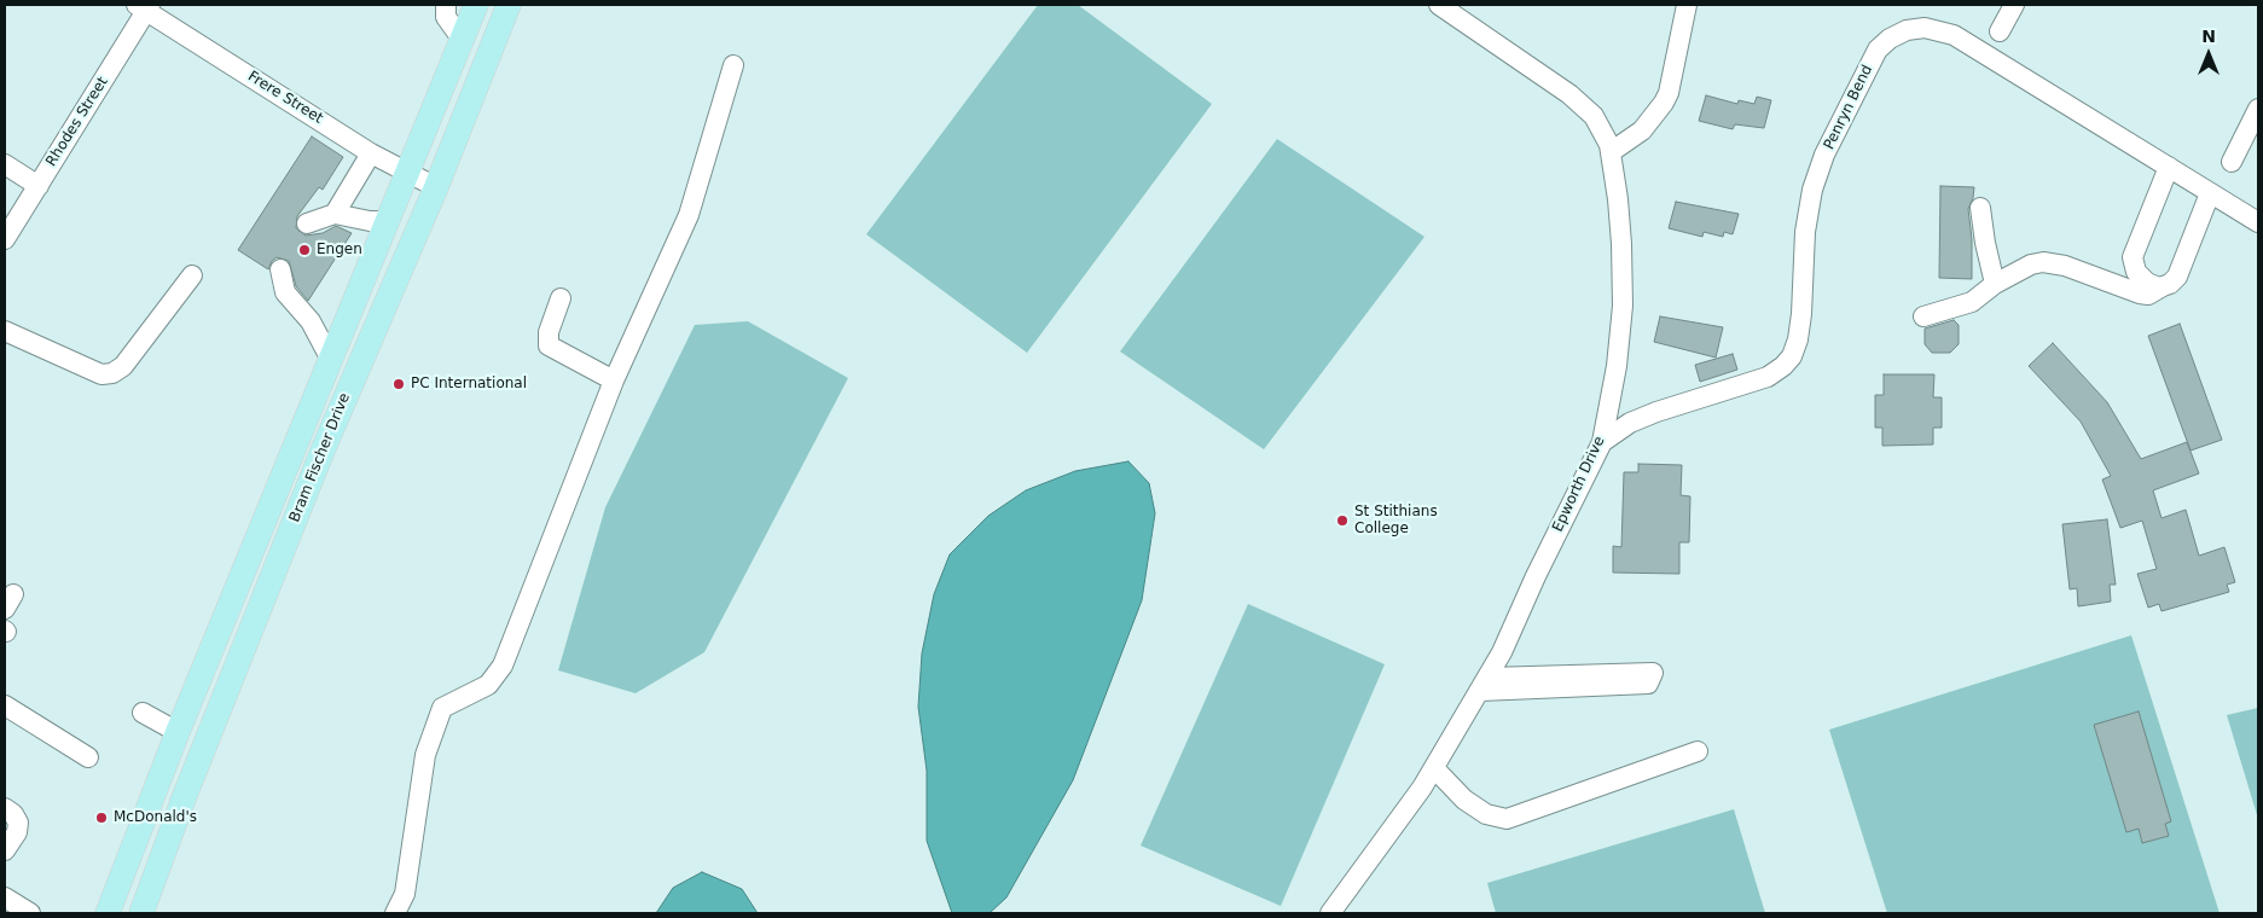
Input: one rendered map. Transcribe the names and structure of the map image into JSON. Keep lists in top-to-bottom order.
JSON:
{
  "streets": {
    "main road": ["Bram Fischer Drive"],
    "street": [
      "Frere Street",
      "Penryn Bend",
      "Rhodes Street",
      "Epworth Drive"
    ]
  },
  "crossings": [
    ["Frere Street", "Rhodes Street"],
    ["Frere Street", "Bram Fischer Drive"],
    ["Penryn Bend", "Epworth Drive"]
  ],
  "places": [
    "Engen",
    "PC International",
    "St Stithians College",
    "McDonald's"
  ],
  "north": "top"
}
